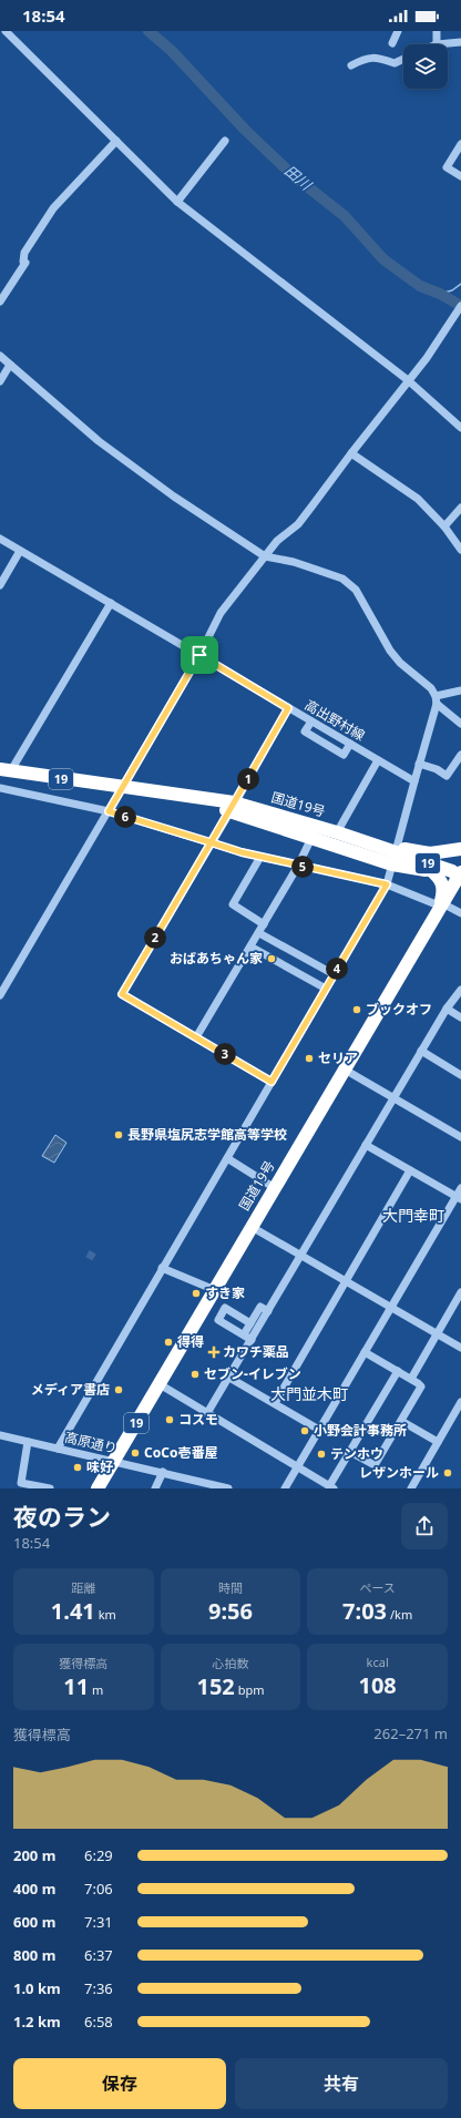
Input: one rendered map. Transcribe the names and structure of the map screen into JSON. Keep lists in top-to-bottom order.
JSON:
{
  "streets": {
    "highway": ["19", "国道19号"],
    "street": ["高出野村線", "高原通り"]
  },
  "crossings": [
    ["国道19号", "高原通り"]
  ],
  "districts": ["大門幸町", "大門並木町"],
  "water": ["田川"],
  "places": {
    "other": [
      "おばあちゃん家",
      "ブックオフ",
      "セリア",
      "長野県塩尻志学館高等学校",
      "すき家",
      "得得",
      "セブン-イレブン",
      "メディア書店",
      "コスモ",
      "小野会計事務所",
      "CoCo壱番屋",
      "テンホウ",
      "味好",
      "レザンホール"
    ],
    "health": ["カワチ薬品"]
  },
  "page": {
    "status": "18:54",
    "pins": [
      "1",
      "6",
      "5",
      "2",
      "4",
      "3"
    ],
    "heading": ["夜のラン", "18:54"],
    "stats": [
      ["距離", "1.41 km"],
      ["時間", "9:56"],
      ["ペース", "7:03 /km"],
      ["獲得標高", "11 m"],
      ["心拍数", "152 bpm"],
      ["kcal", "108"]
    ],
    "chart": ["獲得標高", "262–271 m"],
    "list": [
      {
        "name": "200 m",
        "note": "6:29"
      },
      {
        "name": "400 m",
        "note": "7:06"
      },
      {
        "name": "600 m",
        "note": "7:31"
      },
      {
        "name": "800 m",
        "note": "6:37"
      },
      {
        "name": "1.0 km",
        "note": "7:36"
      },
      {
        "name": "1.2 km",
        "note": "6:58"
      }
    ],
    "buttons": ["保存", "共有"]
  }
}
